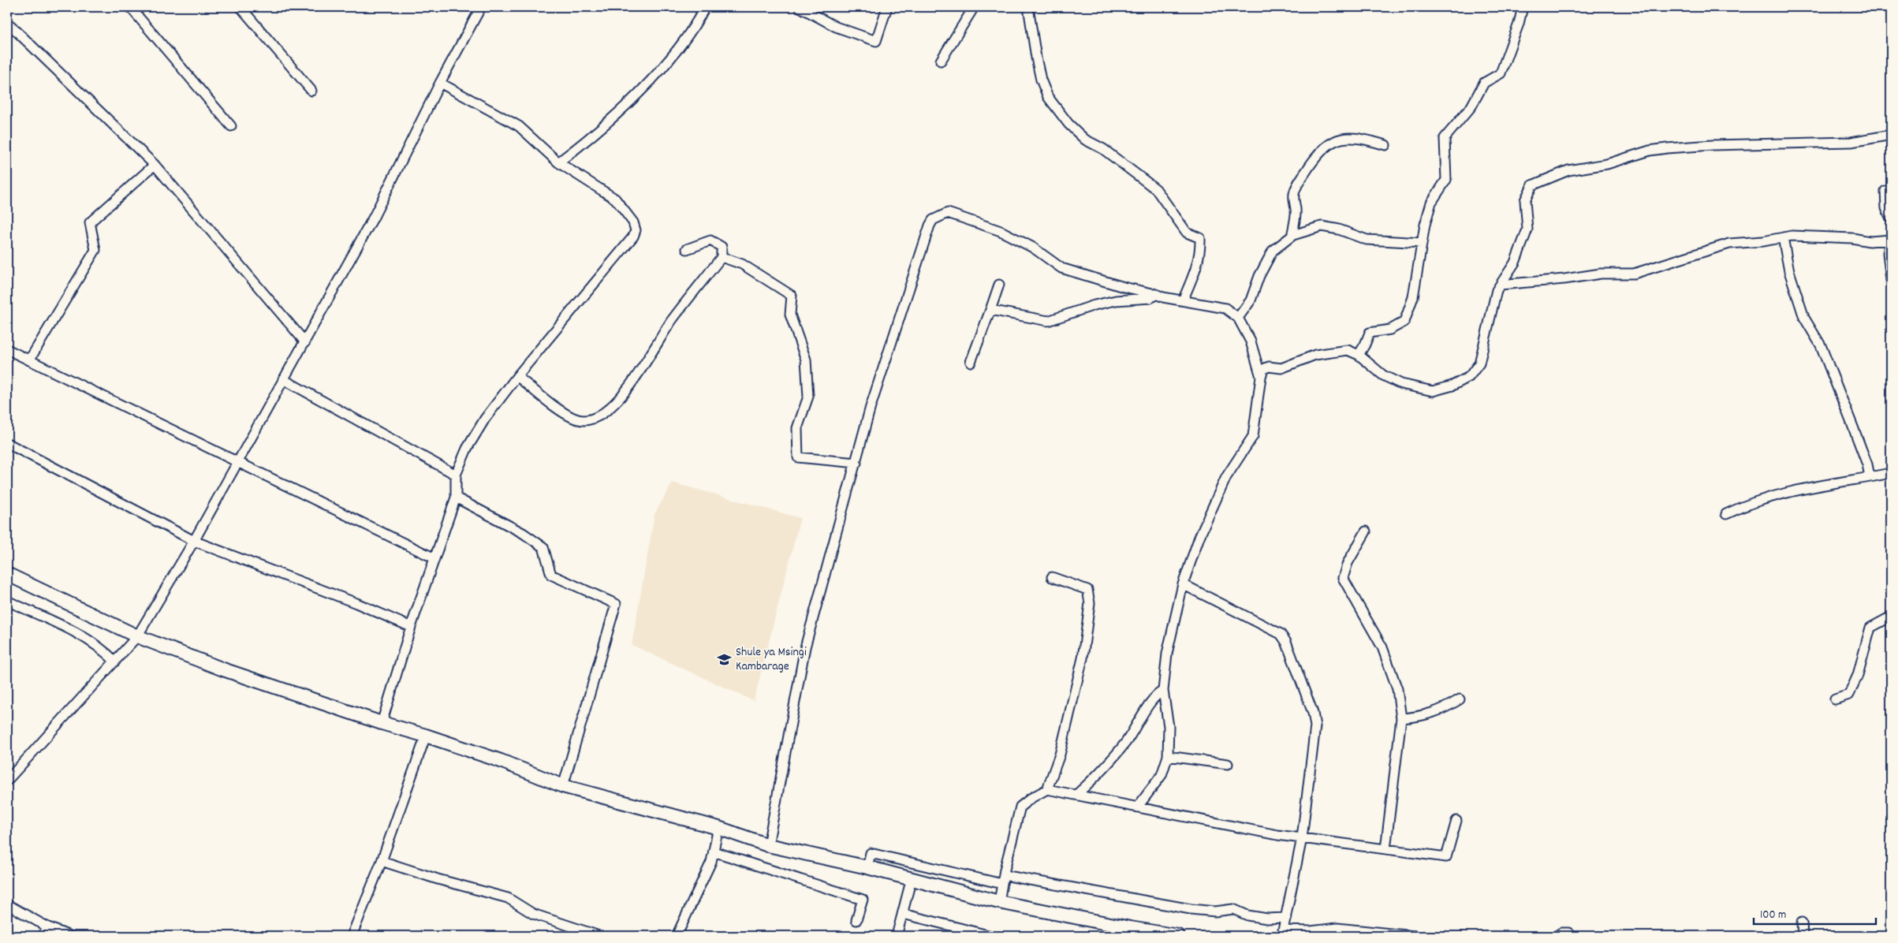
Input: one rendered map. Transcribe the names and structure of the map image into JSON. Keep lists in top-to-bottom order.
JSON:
{
  "places": {
    "school or university": ["Shule ya Msingi Kambarage"]
  },
  "scale_bar": "100 m"
}
